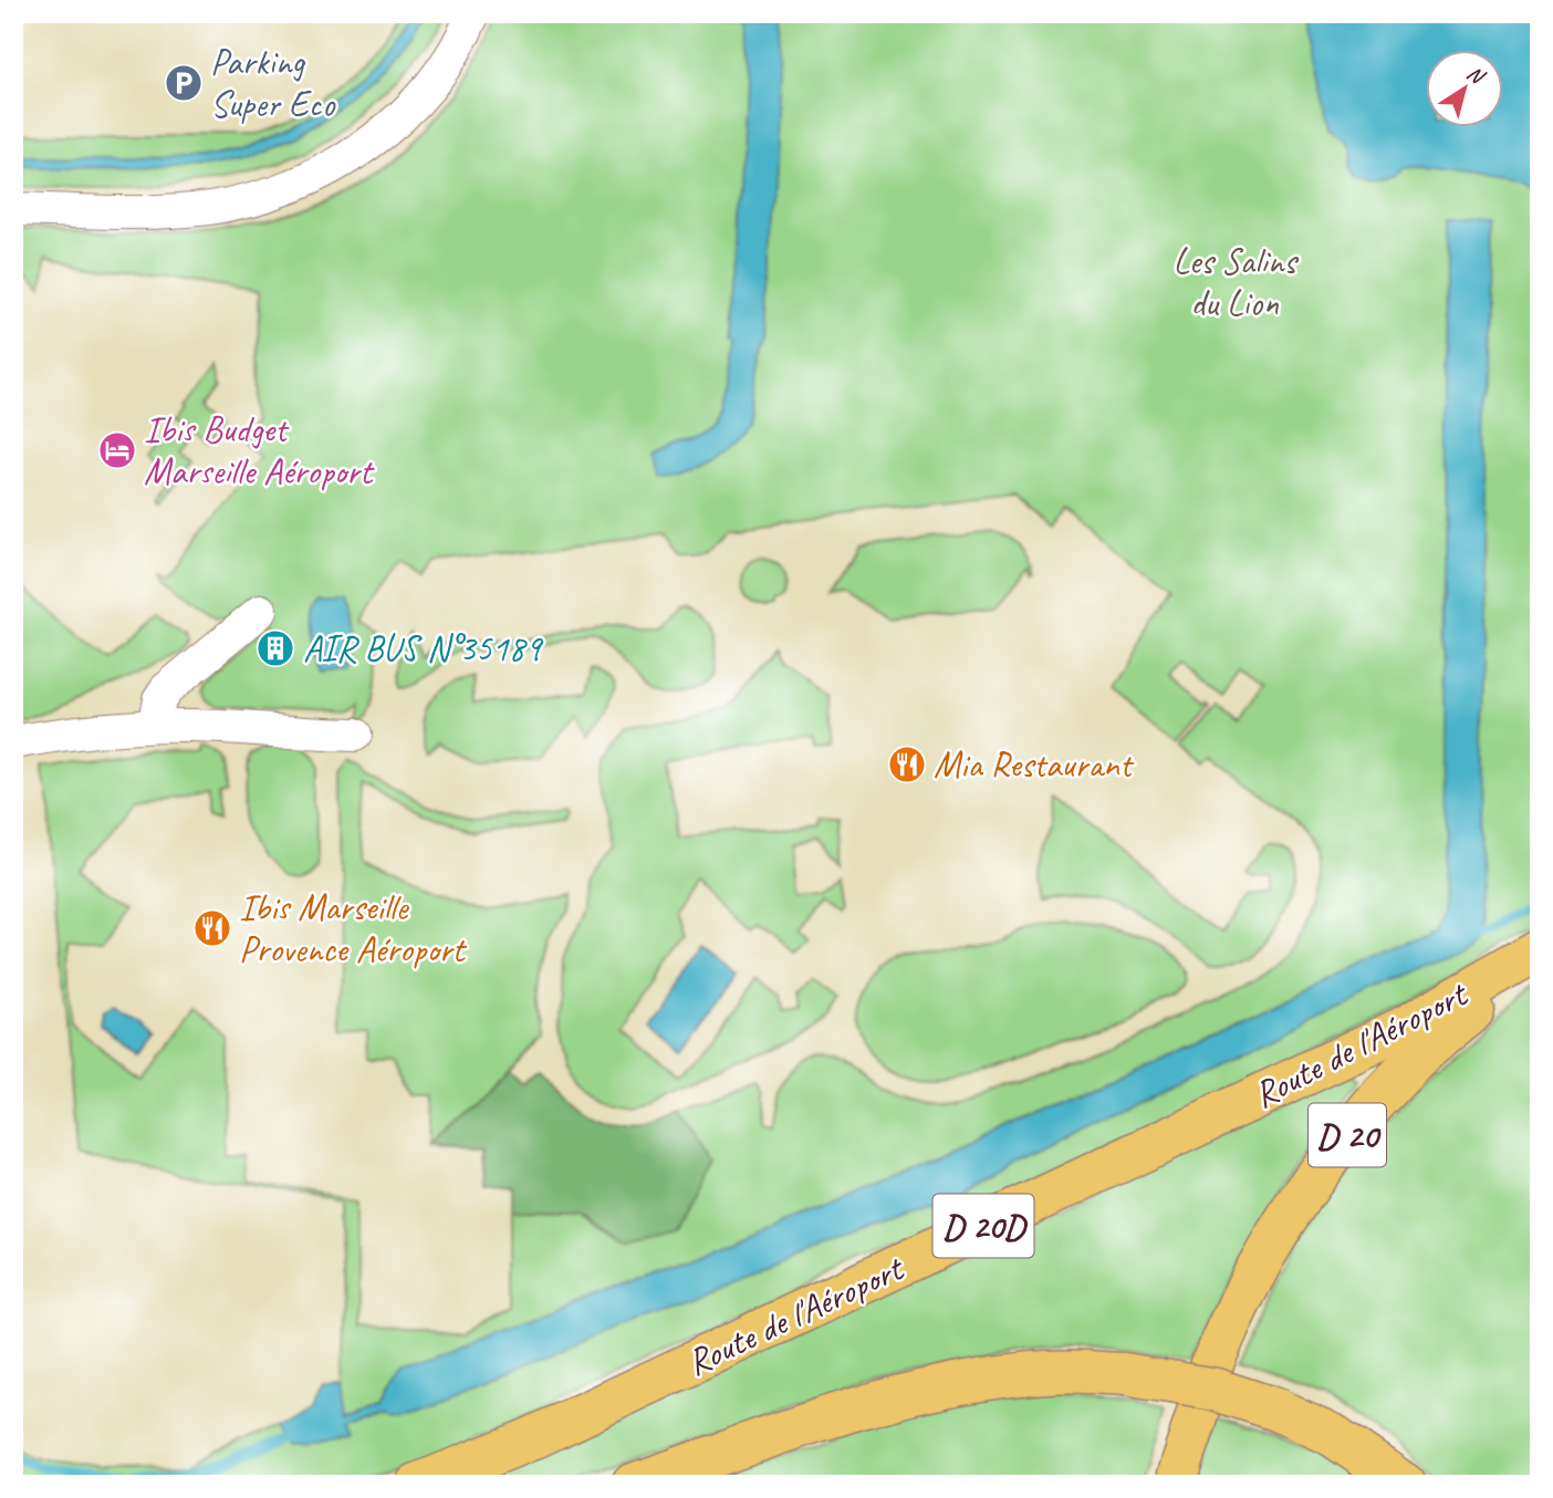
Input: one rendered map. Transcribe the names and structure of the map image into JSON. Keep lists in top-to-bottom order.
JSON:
{
  "streets": {
    "main road": ["Route de l'Aéroport", "D 20", "D 20D"]
  },
  "crossings": [
    ["Route de l'Aéroport", "D 20"]
  ],
  "parks": ["Les Salins du Lion"],
  "places": {
    "parking": ["Parking Super Eco"],
    "hotel": ["Ibis Budget Marseille Aéroport"],
    "building": ["AIR BUS N°35189"],
    "restaurant": ["Mia Restaurant", "Ibis Marseille Provence Aéroport"]
  },
  "north": "top right"
}
